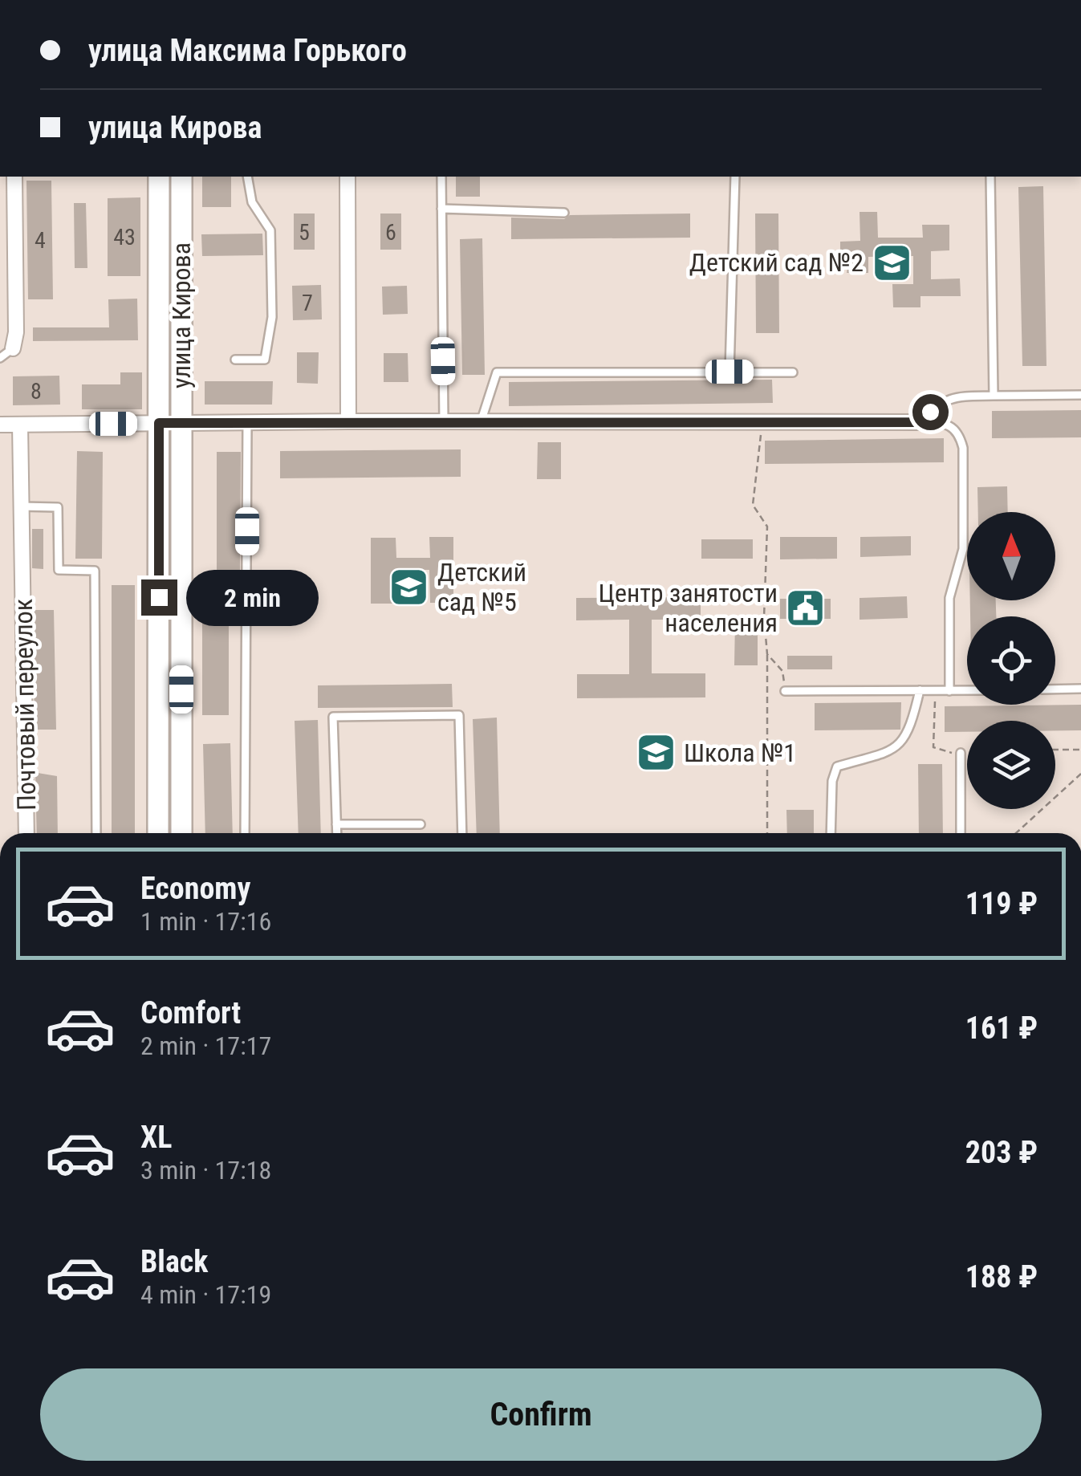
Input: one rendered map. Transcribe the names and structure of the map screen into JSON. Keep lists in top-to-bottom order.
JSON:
{
  "streets": {
    "main road": ["улица Кирова"],
    "street": ["Почтовый переулок"]
  },
  "places": {
    "school or university": ["Детский сад №2", "Детский сад №5", "Школа №1"],
    "public building": ["Центр занятости населения"]
  },
  "house_numbers": [
    "5",
    "6",
    "43",
    "4",
    "7",
    "8"
  ],
  "north": "top",
  "page": {
    "banner": ["улица Максима Горького", "улица Кирова"],
    "bubble": "2 min",
    "list": [
      {
        "name": "Economy",
        "note": "1 min · 17:16",
        "value": "119 ₽"
      },
      {
        "name": "Comfort",
        "note": "2 min · 17:17",
        "value": "161 ₽"
      },
      {
        "name": "XL",
        "note": "3 min · 17:18",
        "value": "203 ₽"
      },
      {
        "name": "Black",
        "note": "4 min · 17:19",
        "value": "188 ₽"
      }
    ],
    "buttons": "Confirm"
  }
}
